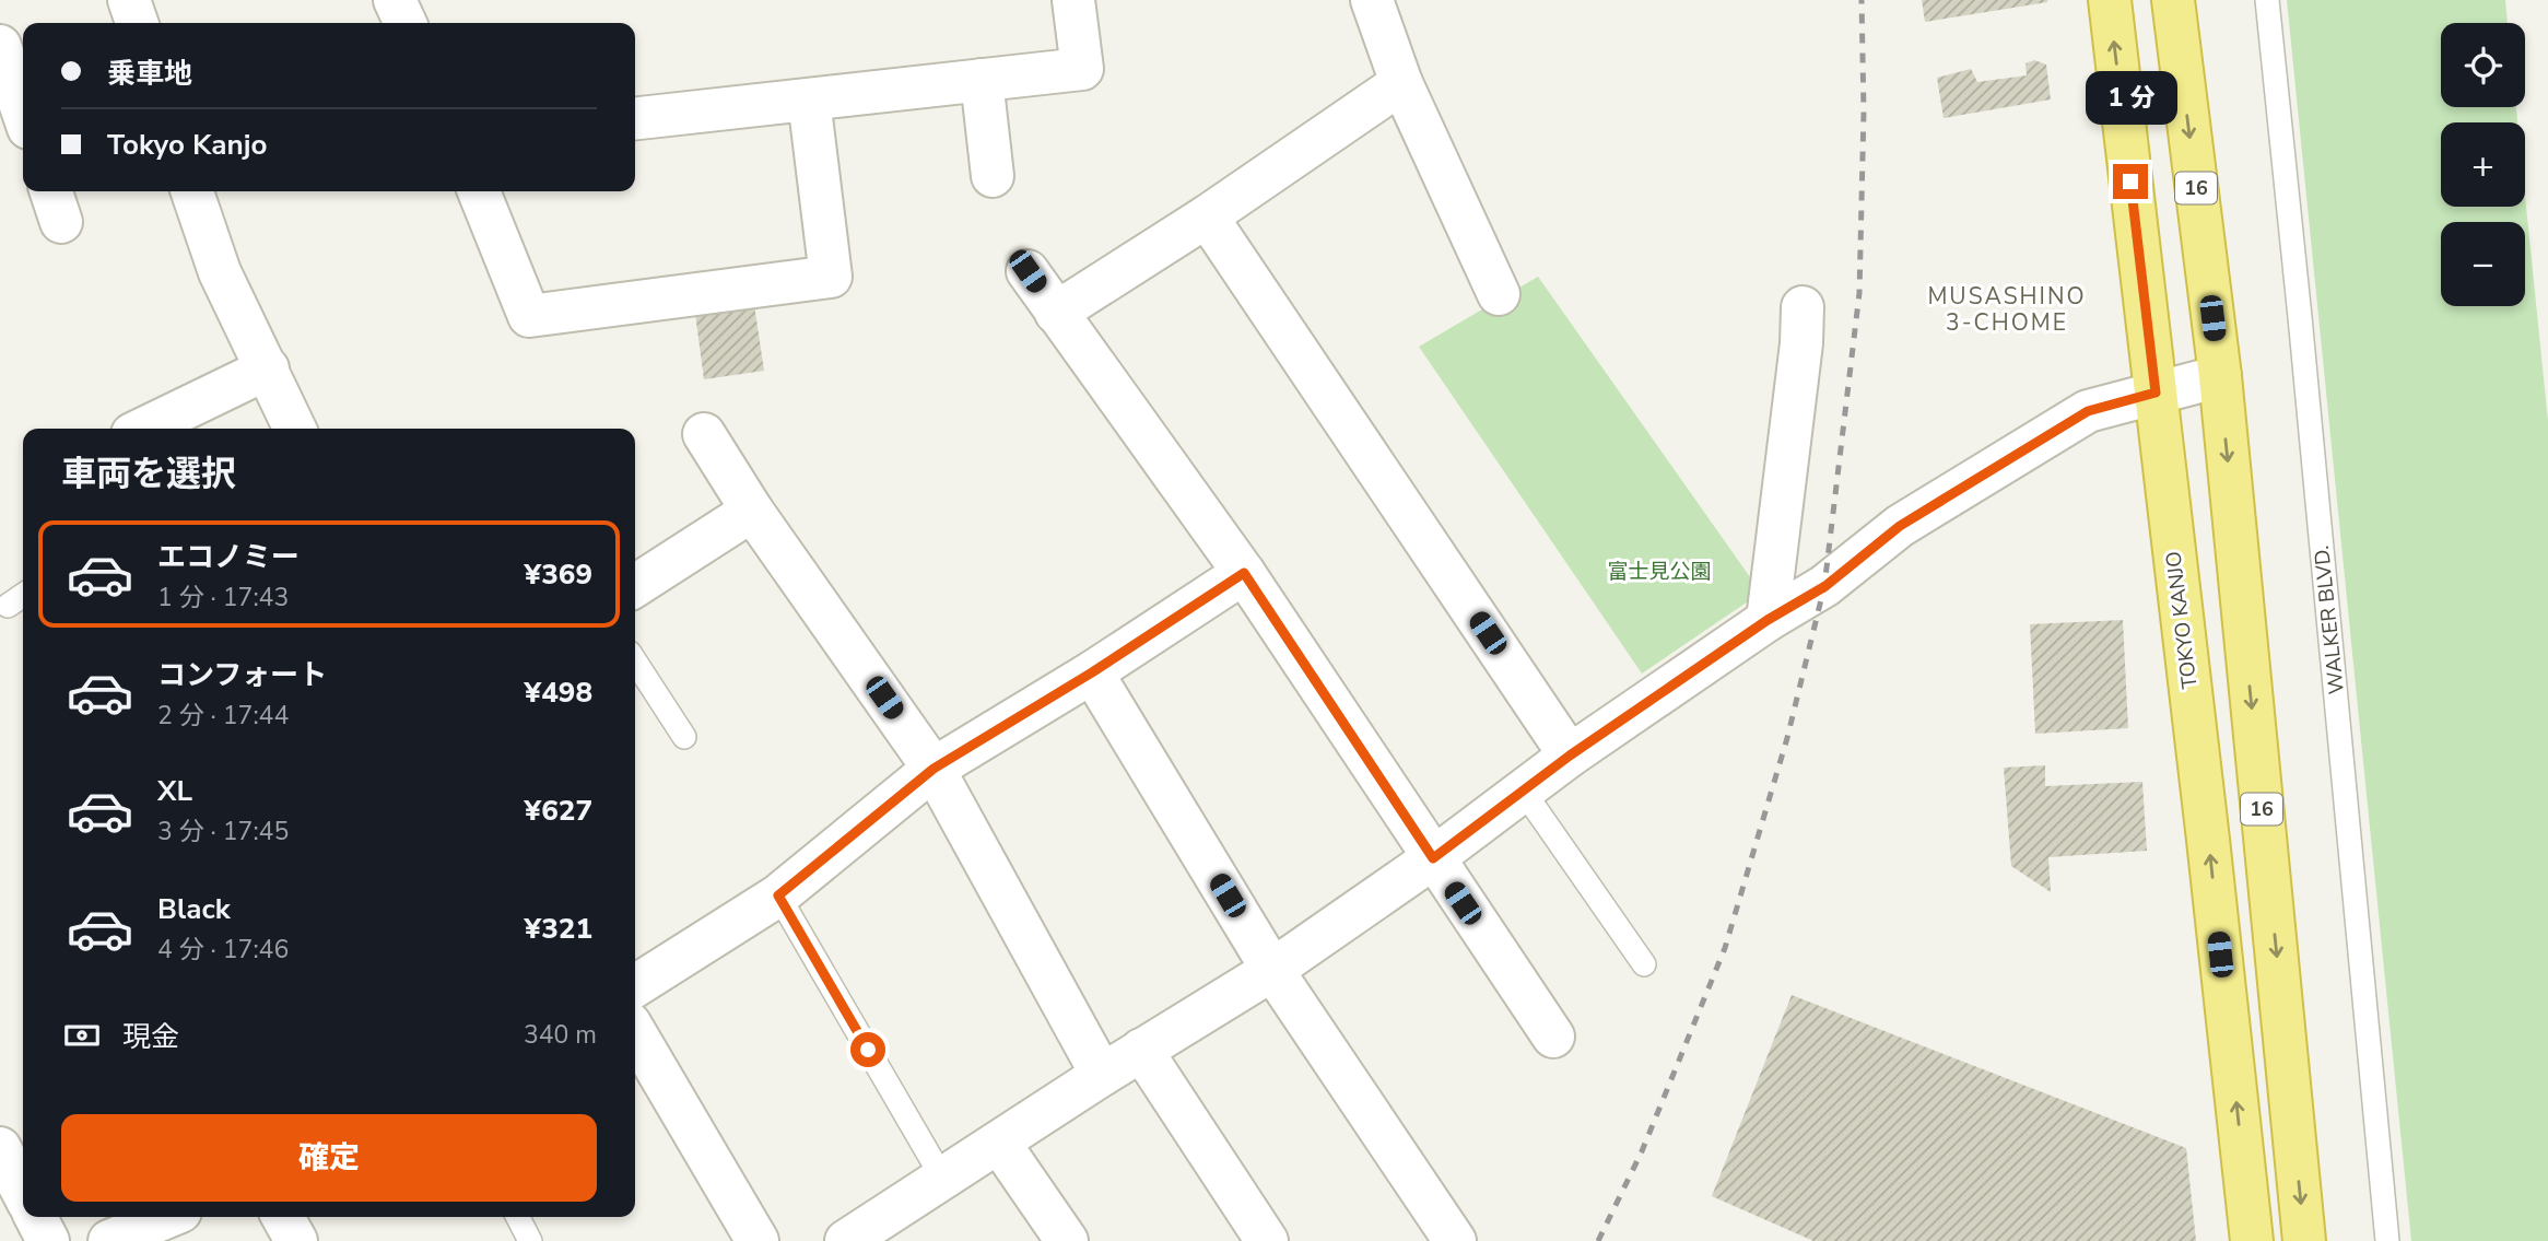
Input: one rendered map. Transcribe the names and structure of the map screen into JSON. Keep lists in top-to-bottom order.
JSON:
{
  "streets": {
    "highway": ["16", "TOKYO KANJO"],
    "lane": ["WALKER BLVD."]
  },
  "districts": ["MUSASHINO 3-CHOME"],
  "parks": ["富士見公園"],
  "page": {
    "map_buttons": ["+", "−"],
    "banner": ["乗車地", "Tokyo Kanjo"],
    "bubble": "1 分",
    "heading": "車両を選択",
    "list": [
      {
        "name": "エコノミー",
        "note": "1 分 · 17:43",
        "value": "¥369"
      },
      {
        "name": "コンフォート",
        "note": "2 分 · 17:44",
        "value": "¥498"
      },
      {
        "name": "XL",
        "note": "3 分 · 17:45",
        "value": "¥627"
      },
      {
        "name": "Black",
        "note": "4 分 · 17:46",
        "value": "¥321"
      }
    ],
    "pay": ["現金", "340 m"],
    "buttons": "確定"
  }
}
